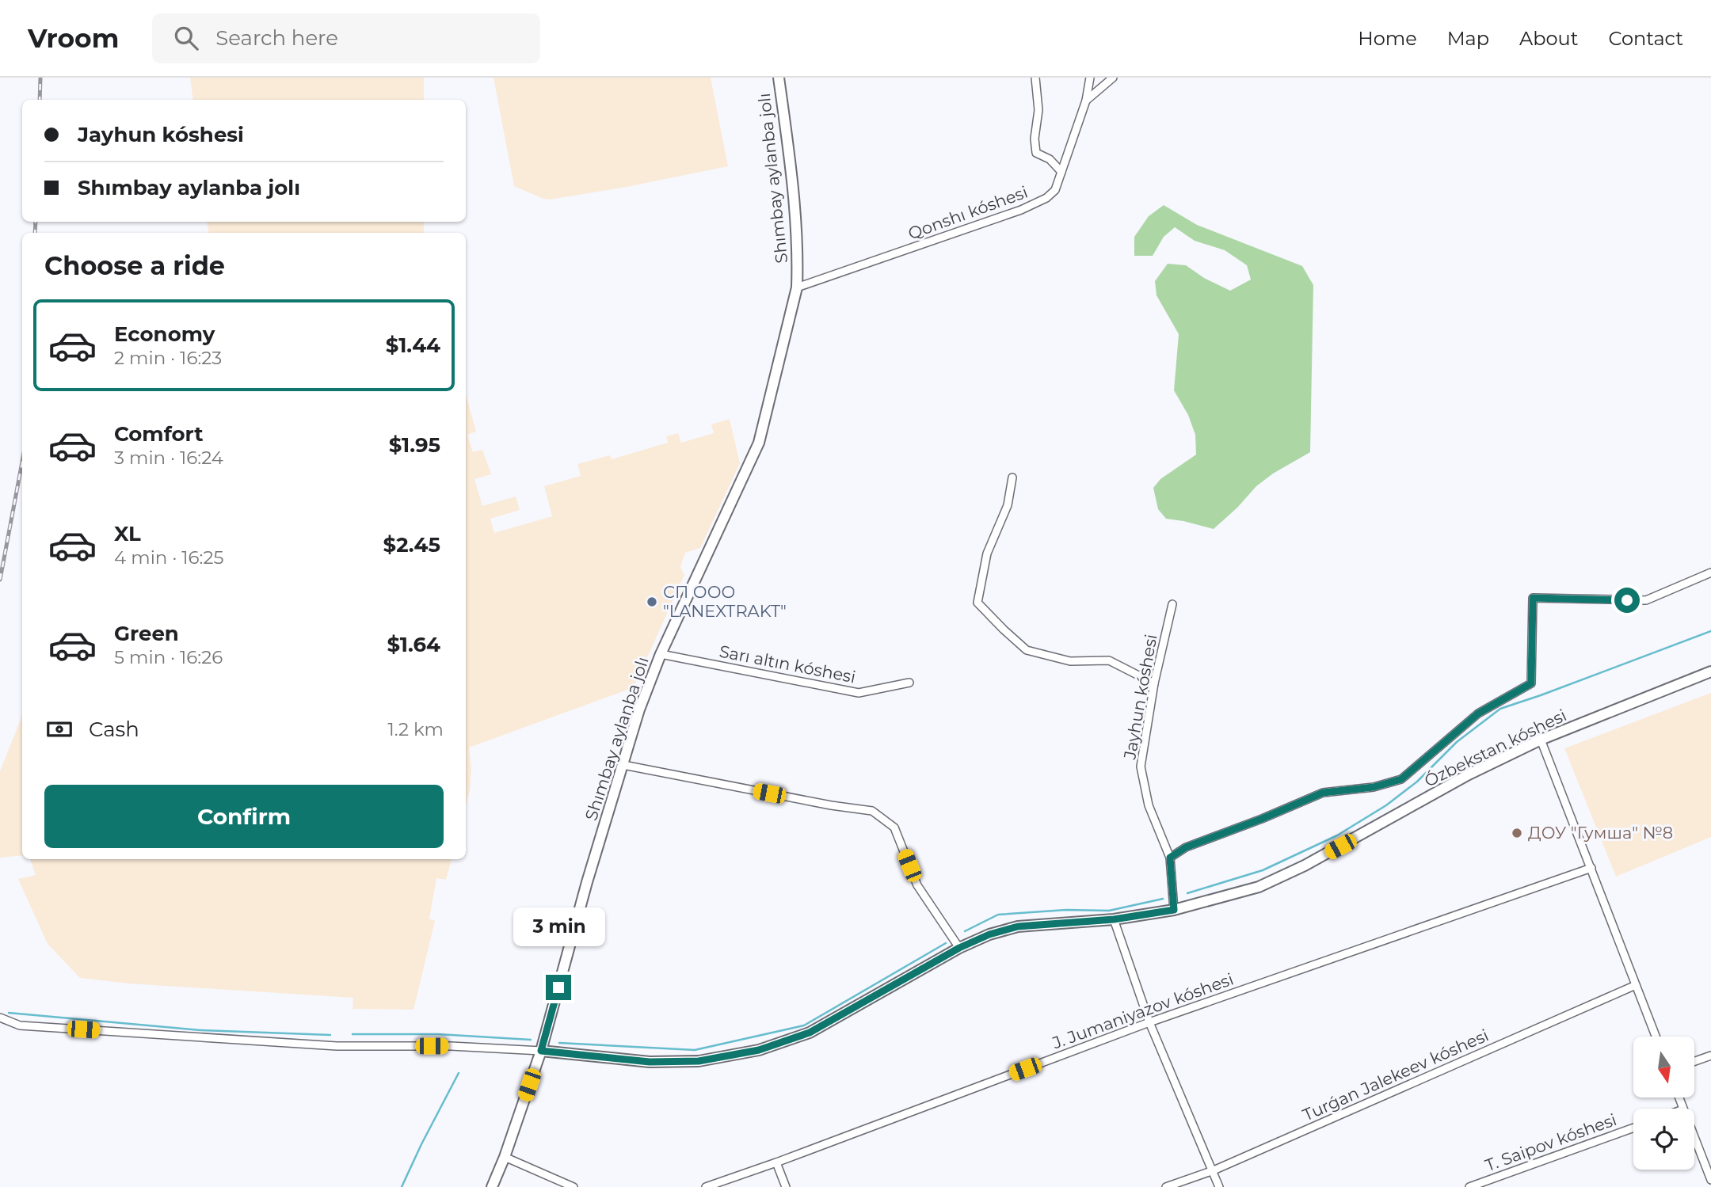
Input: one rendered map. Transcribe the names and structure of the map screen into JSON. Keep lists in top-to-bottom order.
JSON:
{
  "streets": {
    "street": [
      "Shımbay aylanba jolı",
      "Qonshı kóshesi",
      "Sarı altın kóshesi",
      "Jayhun kóshesi",
      "Ózbekstan kóshesi",
      "J. Jumaniyazov kóshesi",
      "Turǵan Jalekeev kóshesi",
      "T. Saipov kóshesi"
    ]
  },
  "crossings": [
    ["Shımbay aylanba jolı", "Qonshı kóshesi"],
    ["Shımbay aylanba jolı", "Sarı altın kóshesi"],
    ["Shımbay aylanba jolı", "Ózbekstan kóshesi"],
    ["Jayhun kóshesi", "Ózbekstan kóshesi"]
  ],
  "places": ["СП ООО \"LANEXTRAKT\"", "ДОУ \"Гумша\" №8"],
  "north": "bottom",
  "page": {
    "header": "Vroom",
    "search": "Search here",
    "nav": [
      "Home",
      "Map",
      "About",
      "Contact"
    ],
    "banner": ["Jayhun kóshesi", "Shımbay aylanba jolı"],
    "heading": "Choose a ride",
    "list": [
      {
        "name": "Economy",
        "note": "2 min · 16:23",
        "value": "$1.44"
      },
      {
        "name": "Comfort",
        "note": "3 min · 16:24",
        "value": "$1.95"
      },
      {
        "name": "XL",
        "note": "4 min · 16:25",
        "value": "$2.45"
      },
      {
        "name": "Green",
        "note": "5 min · 16:26",
        "value": "$1.64"
      }
    ],
    "pay": ["Cash", "1.2 km"],
    "buttons": "Confirm",
    "bubble": "3 min"
  }
}
